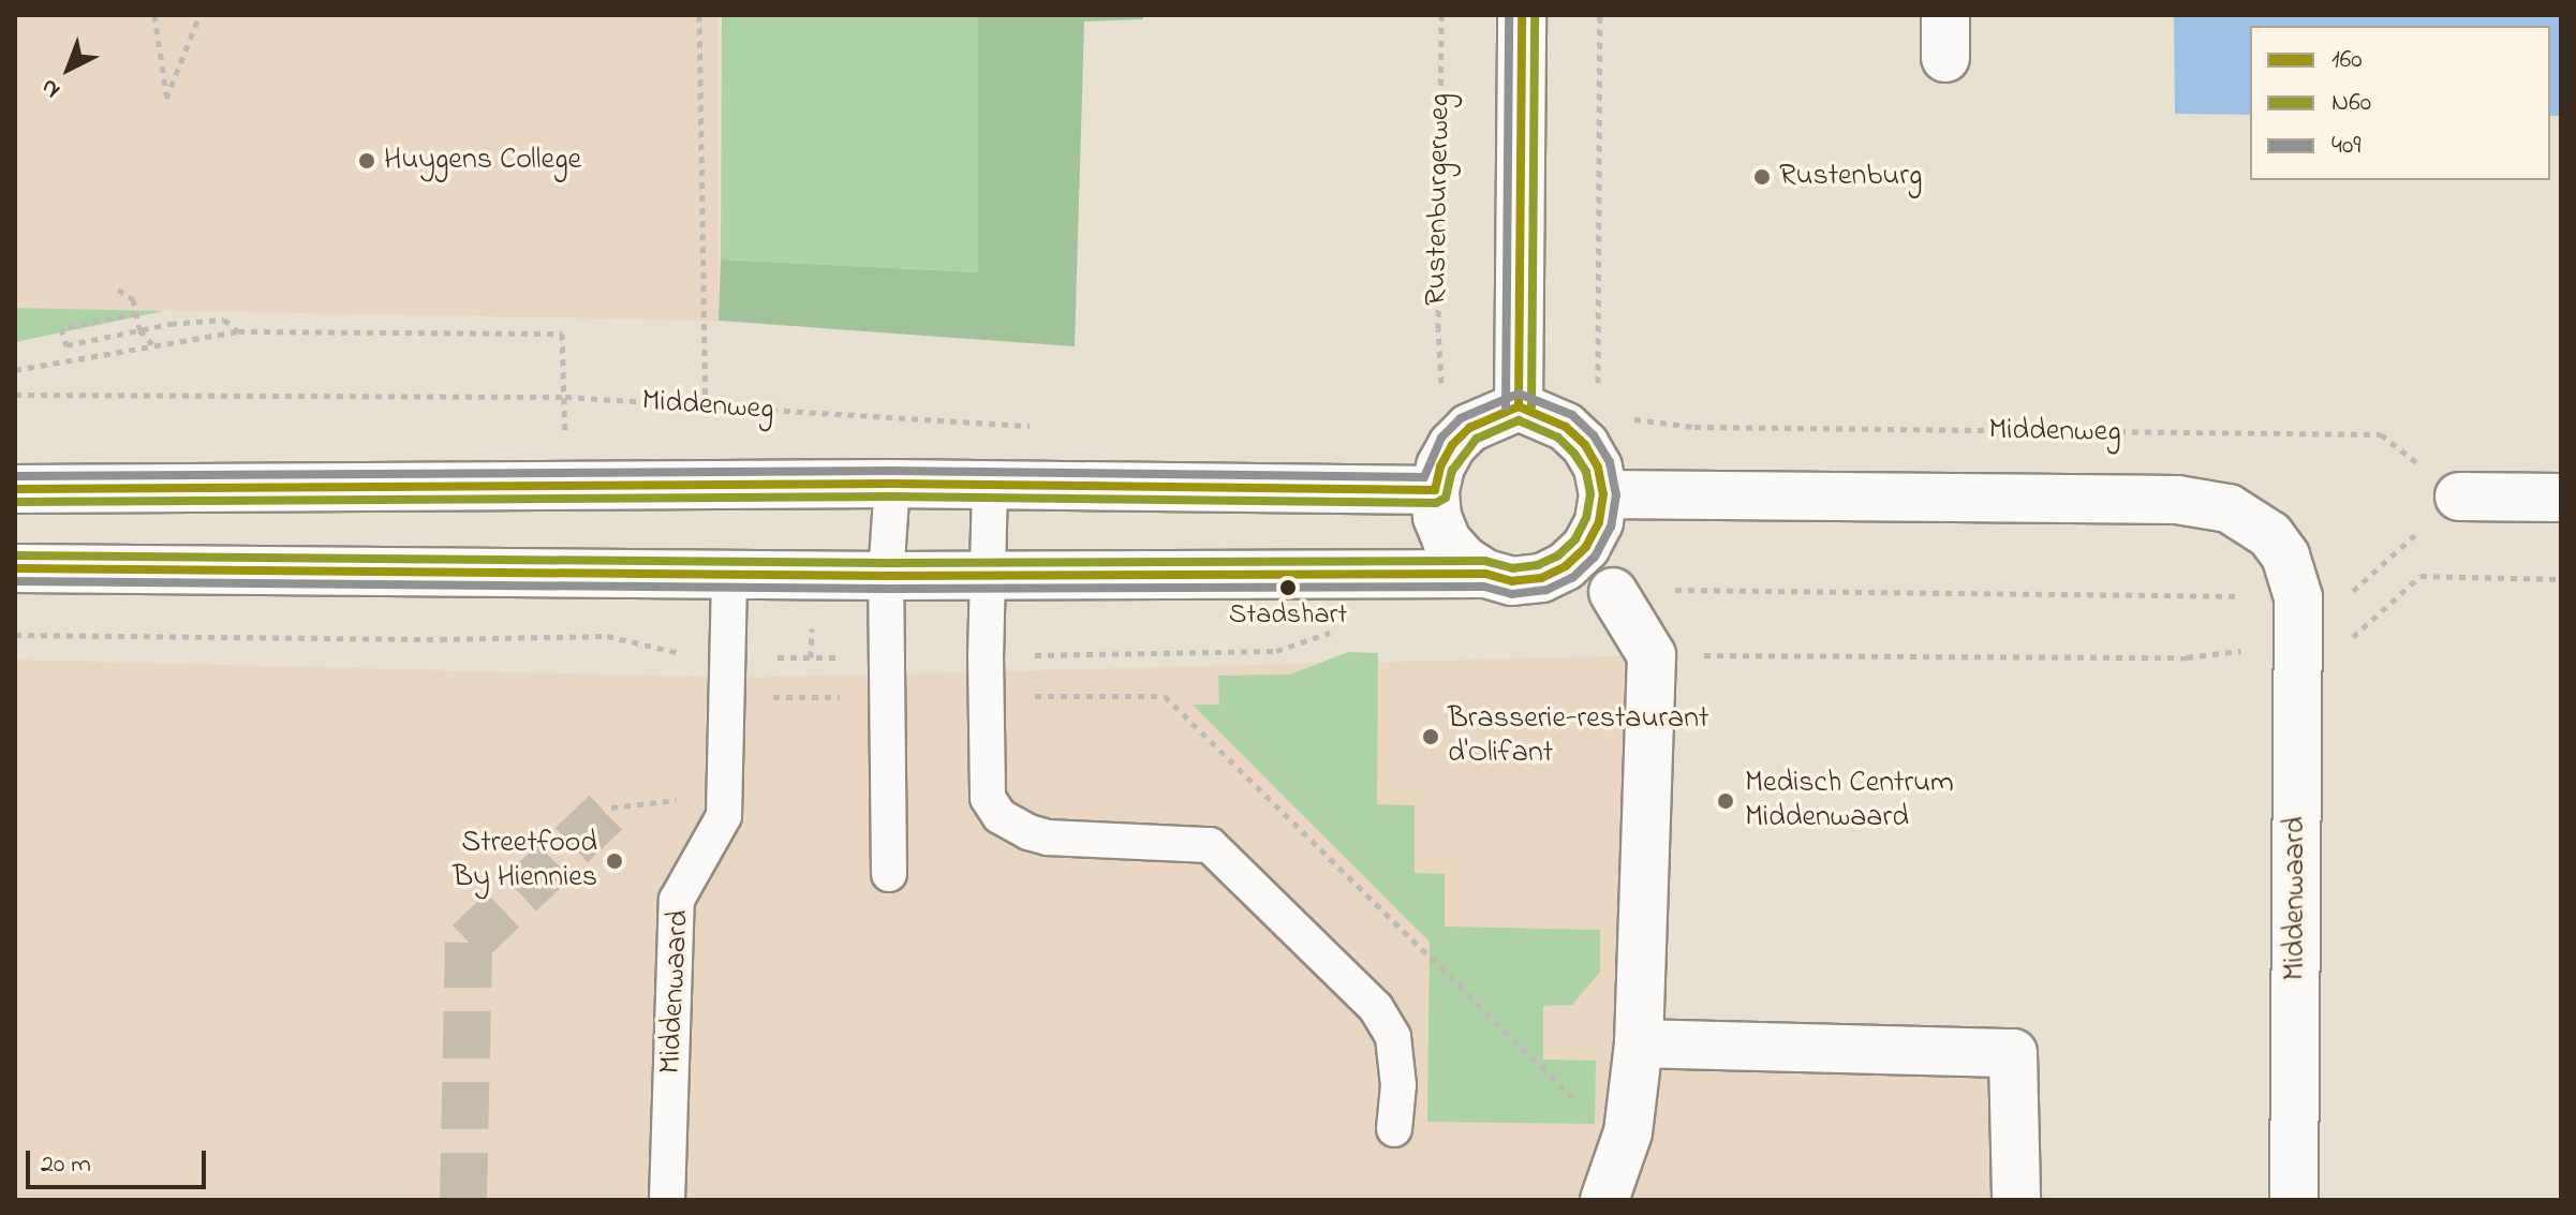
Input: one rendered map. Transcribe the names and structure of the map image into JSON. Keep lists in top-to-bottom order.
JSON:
{
  "streets": {
    "street": ["Middenwaard"],
    "path": ["Rustenburgerweg", "Middenweg"]
  },
  "places": [
    "Huygens College",
    "Rustenburg",
    "Stadshart",
    "Brasserie-restaurant d'Olifant",
    "Medisch Centrum Middenwaard",
    "Streetfood By Hiennies"
  ],
  "lines": ["transit line 160", "transit line N60", "transit line 409"],
  "legend": ["160", "N60", "409"],
  "scale_bar": "20 m",
  "north": "bottom left"
}
